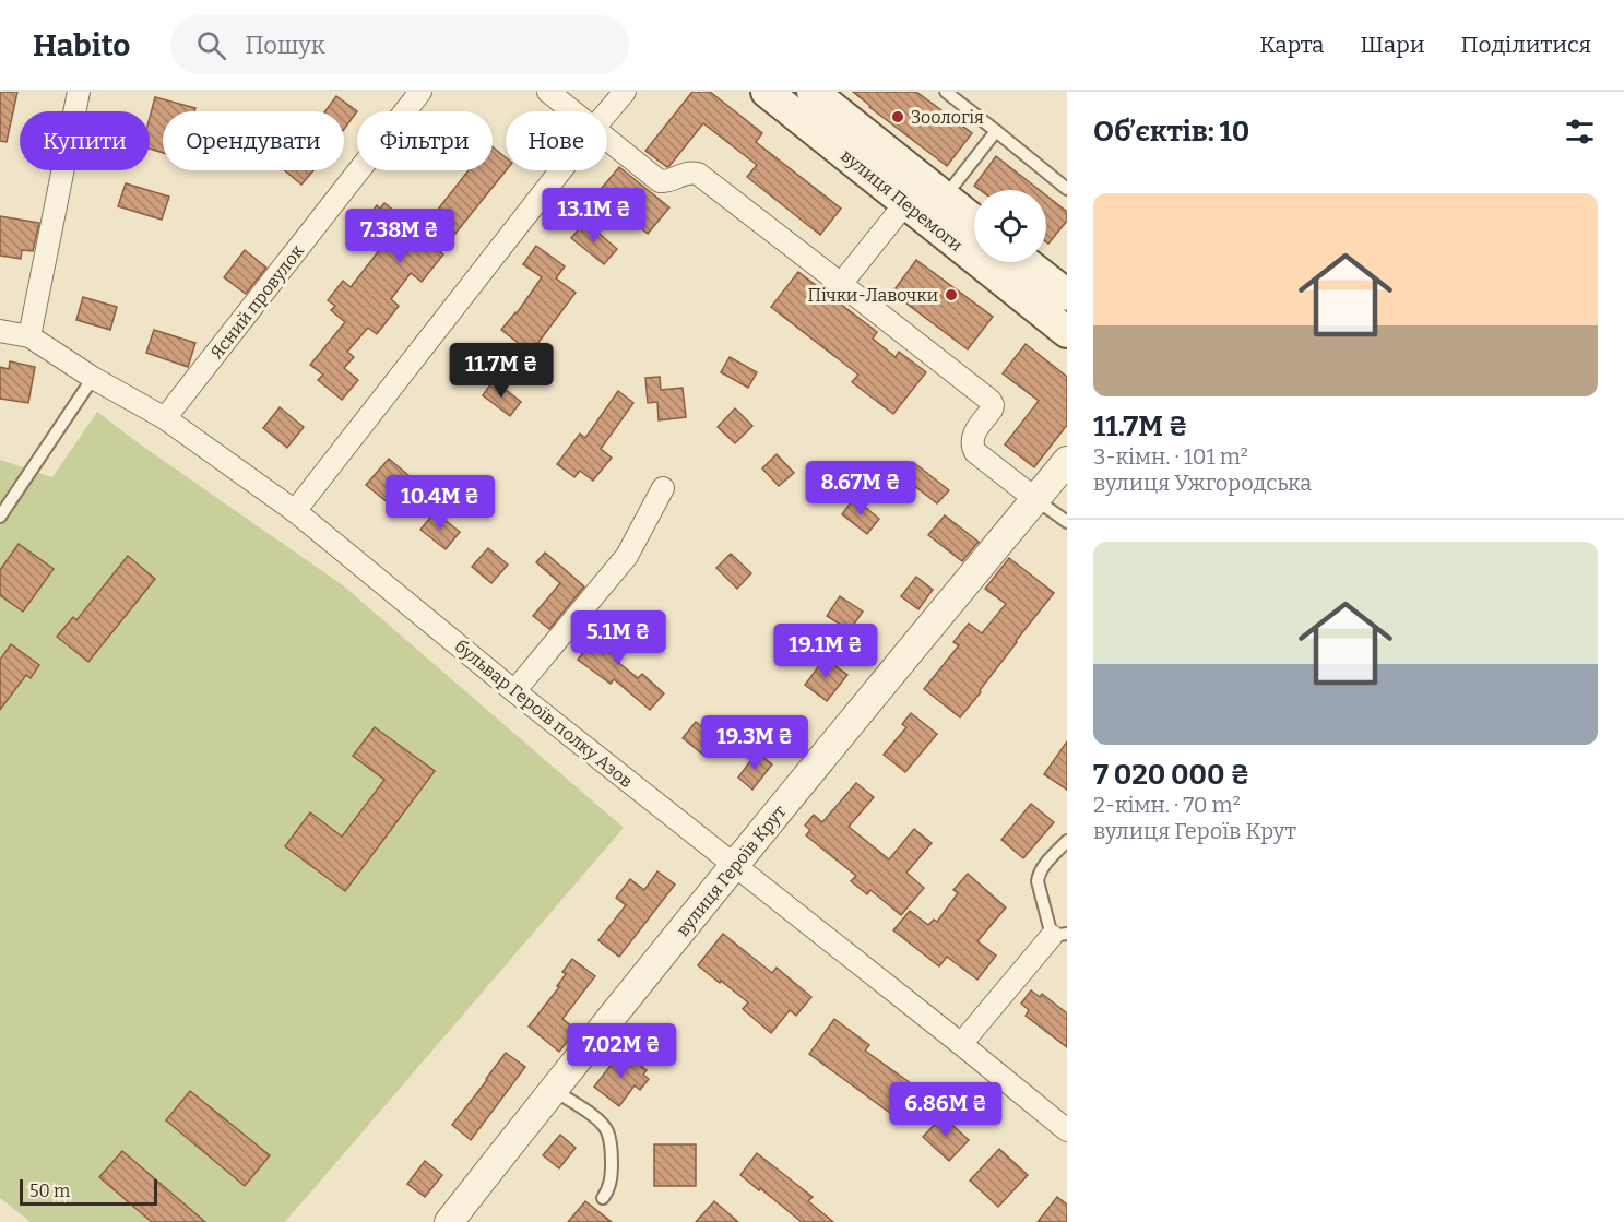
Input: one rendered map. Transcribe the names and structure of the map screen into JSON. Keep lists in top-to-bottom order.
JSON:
{
  "streets": {
    "main road": ["вулиця Перемоги"],
    "street": ["Ясний провулок", "бульвар Героїв полку Азов", "вулиця Героїв Крут"]
  },
  "crossings": [
    ["Ясний провулок", "бульвар Героїв полку Азов"],
    ["бульвар Героїв полку Азов", "вулиця Героїв Крут"]
  ],
  "places": ["Зоологія", "Пічки-Лавочки"],
  "scale_bar": "50 m",
  "page": {
    "header": "Habito",
    "search": "Пошук",
    "nav": ["Карта", "Шари", "Поділитися"],
    "heading": "Об’єктів: 10",
    "chip": [
      "Купити",
      "Орендувати",
      "Фільтри",
      "Нове"
    ],
    "list": [
      {
        "name": "11.7M ₴",
        "note": "3-кімн. · 101 m² · вулиця Ужгородська"
      },
      {
        "name": "7 020 000 ₴",
        "note": "2-кімн. · 70 m² · вулиця Героїв Крут"
      }
    ],
    "price": [
      "13.1M ₴",
      "7.38M ₴",
      "11.7M ₴",
      "8.67M ₴",
      "10.4M ₴",
      "5.1M ₴",
      "19.1M ₴",
      "19.3M ₴",
      "7.02M ₴",
      "6.86M ₴"
    ],
    "scale": "50 m"
  }
}
